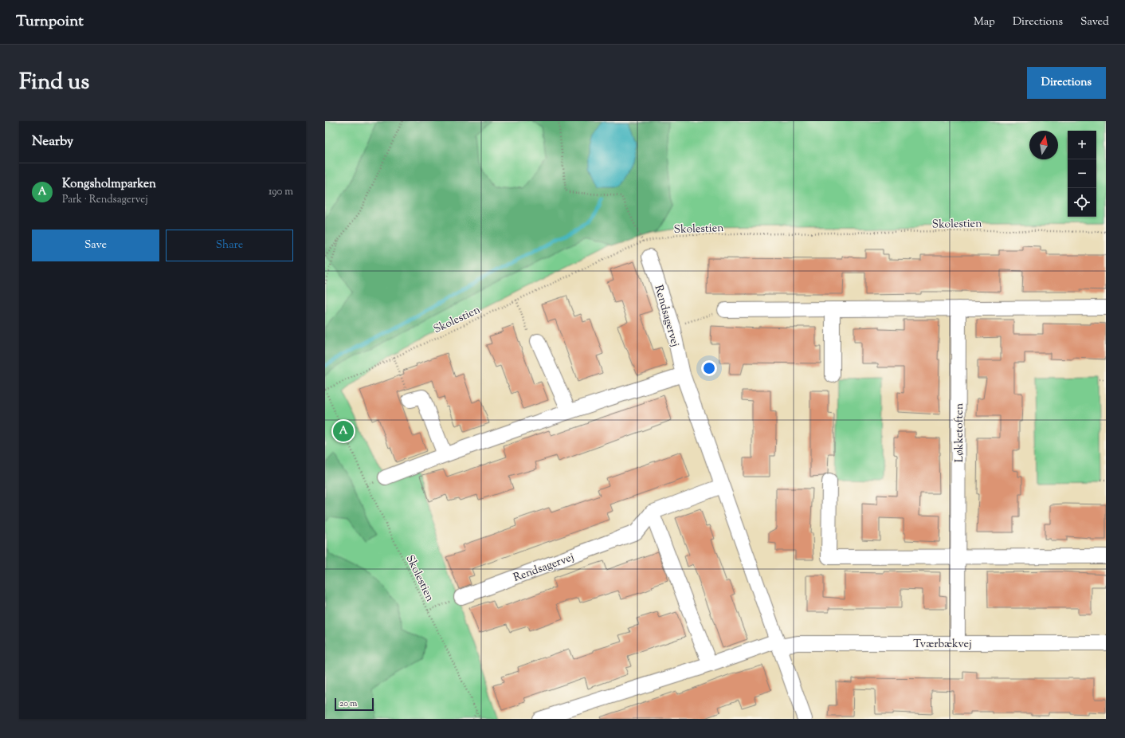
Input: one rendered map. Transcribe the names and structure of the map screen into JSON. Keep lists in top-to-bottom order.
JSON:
{
  "streets": {
    "street": ["Rendsagervej", "Løkketoften", "Tværbækvej"],
    "path": ["Skolestien"]
  },
  "crossings": [
    ["Rendsagervej", "Tværbækvej"],
    ["Løkketoften", "Tværbækvej"]
  ],
  "scale_bar": "20 m",
  "north": "top",
  "page": {
    "header": "Turnpoint",
    "nav": ["Map", "Directions", "Saved"],
    "title": "Find us",
    "buttons": [
      "Directions",
      ["Save", "Share"]
    ],
    "heading": "Nearby",
    "map_buttons": ["+", "−"],
    "list": [
      {
        "mark": "A",
        "name": "Kongsholmparken",
        "note": "Park · Rendsagervej",
        "value": "190 m"
      }
    ],
    "pins": "A",
    "scale": "20 m"
  }
}
